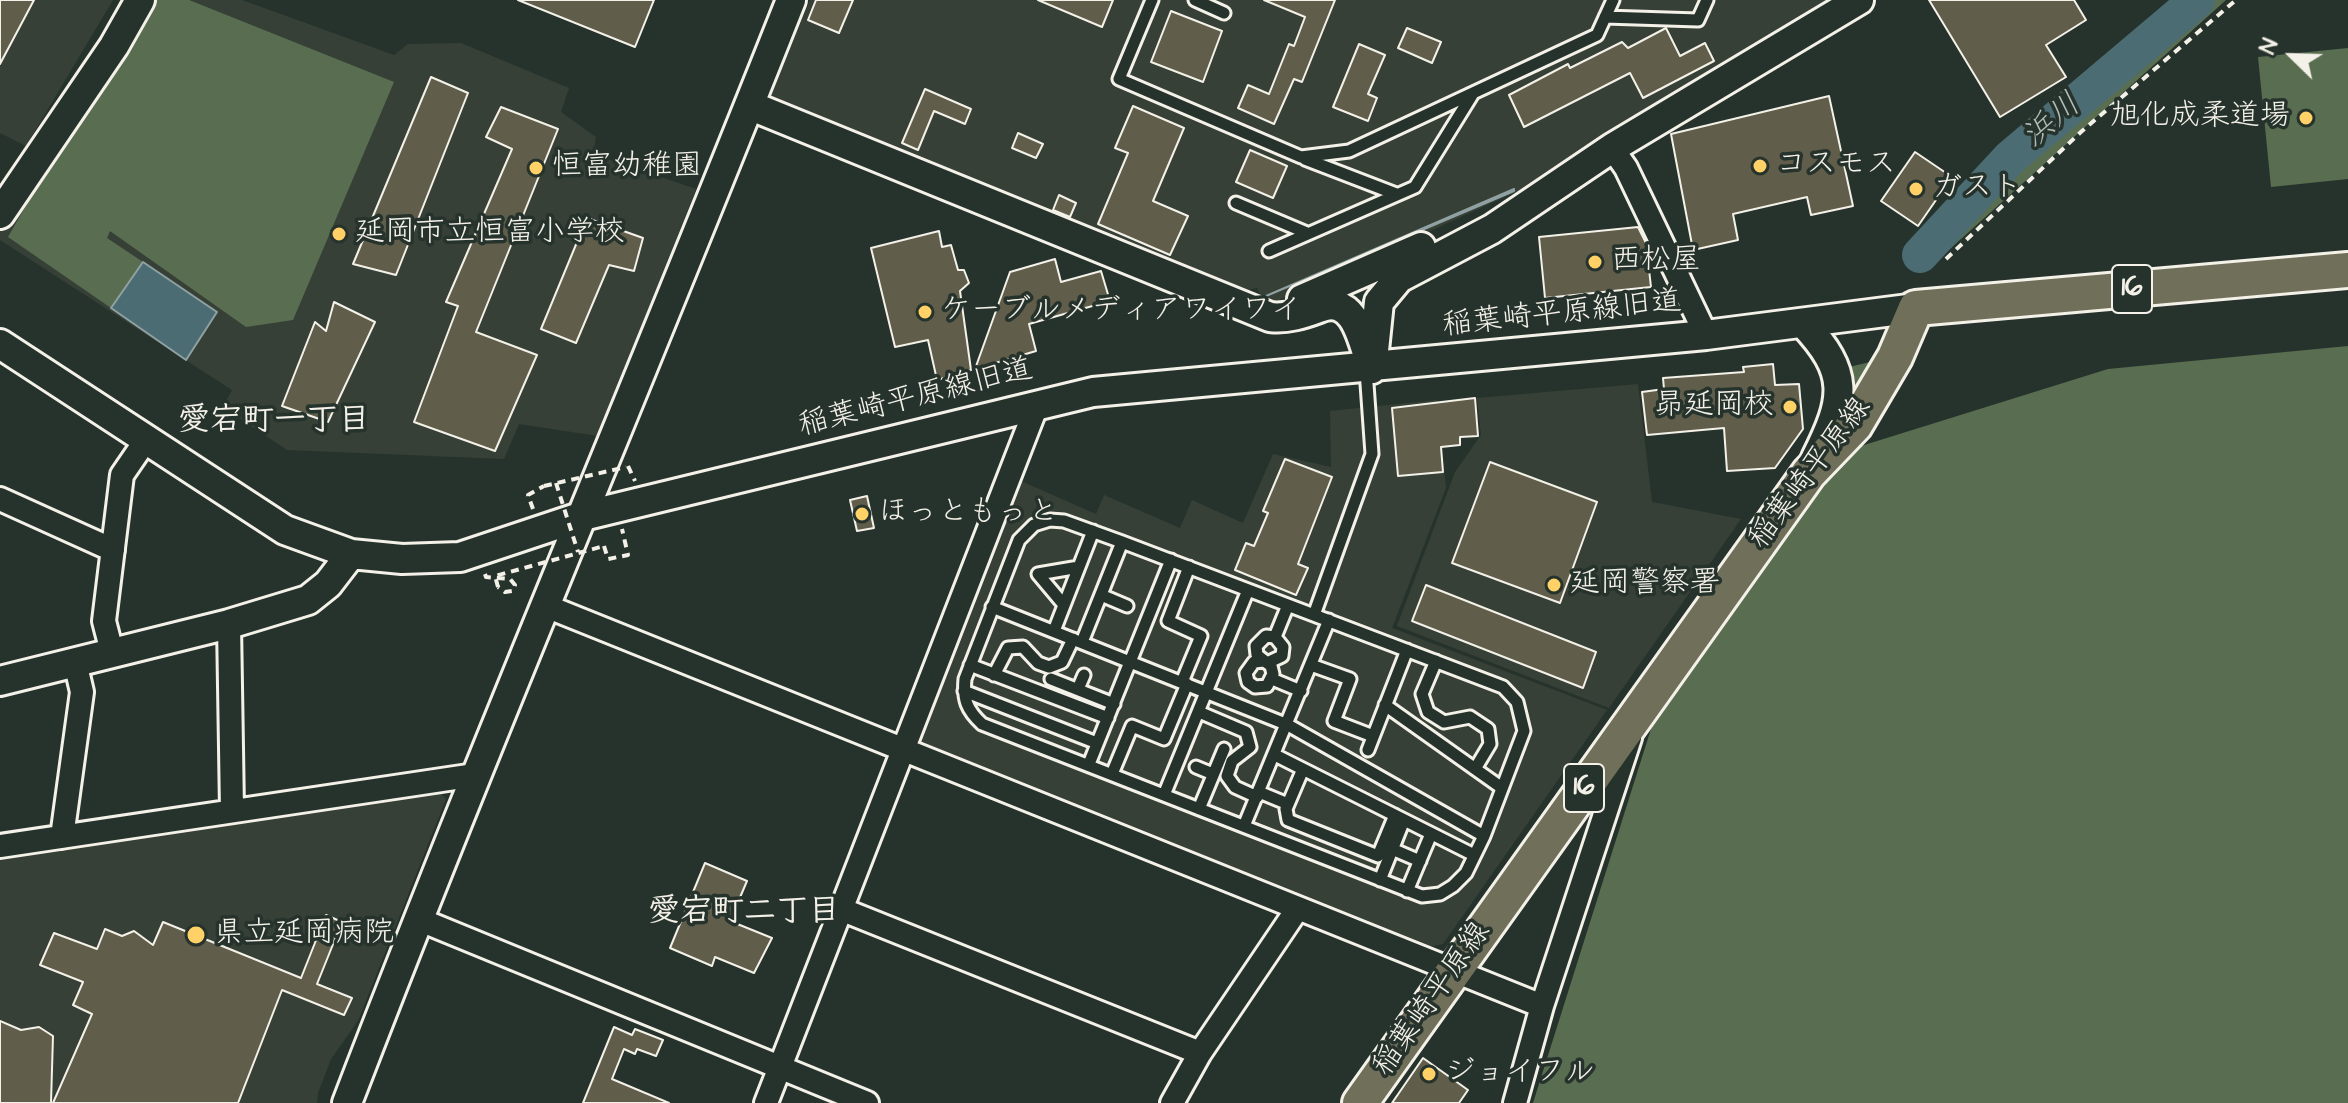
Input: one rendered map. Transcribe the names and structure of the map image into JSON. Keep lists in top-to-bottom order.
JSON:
{
  "streets": {
    "main road": ["16", "稲葉崎平原線"],
    "street": ["稲葉崎平原線旧道"]
  },
  "crossings": [
    ["16", "稲葉崎平原線旧道"],
    ["16", "稲葉崎平原線"],
    ["稲葉崎平原線旧道", "稲葉崎平原線"]
  ],
  "districts": ["愛宕町一丁目", "愛宕町二丁目"],
  "water": ["浜川"],
  "places": [
    "旭化成柔道場",
    "コスモス",
    "恒富幼稚園",
    "ガスト",
    "延岡市立恒富小学校",
    "西松屋",
    "ケーブルメディアワイワイ",
    "昴延岡校",
    "ほっともっと",
    "延岡警察署",
    "県立延岡病院",
    "ジョイフル"
  ],
  "north": "top left"
}
